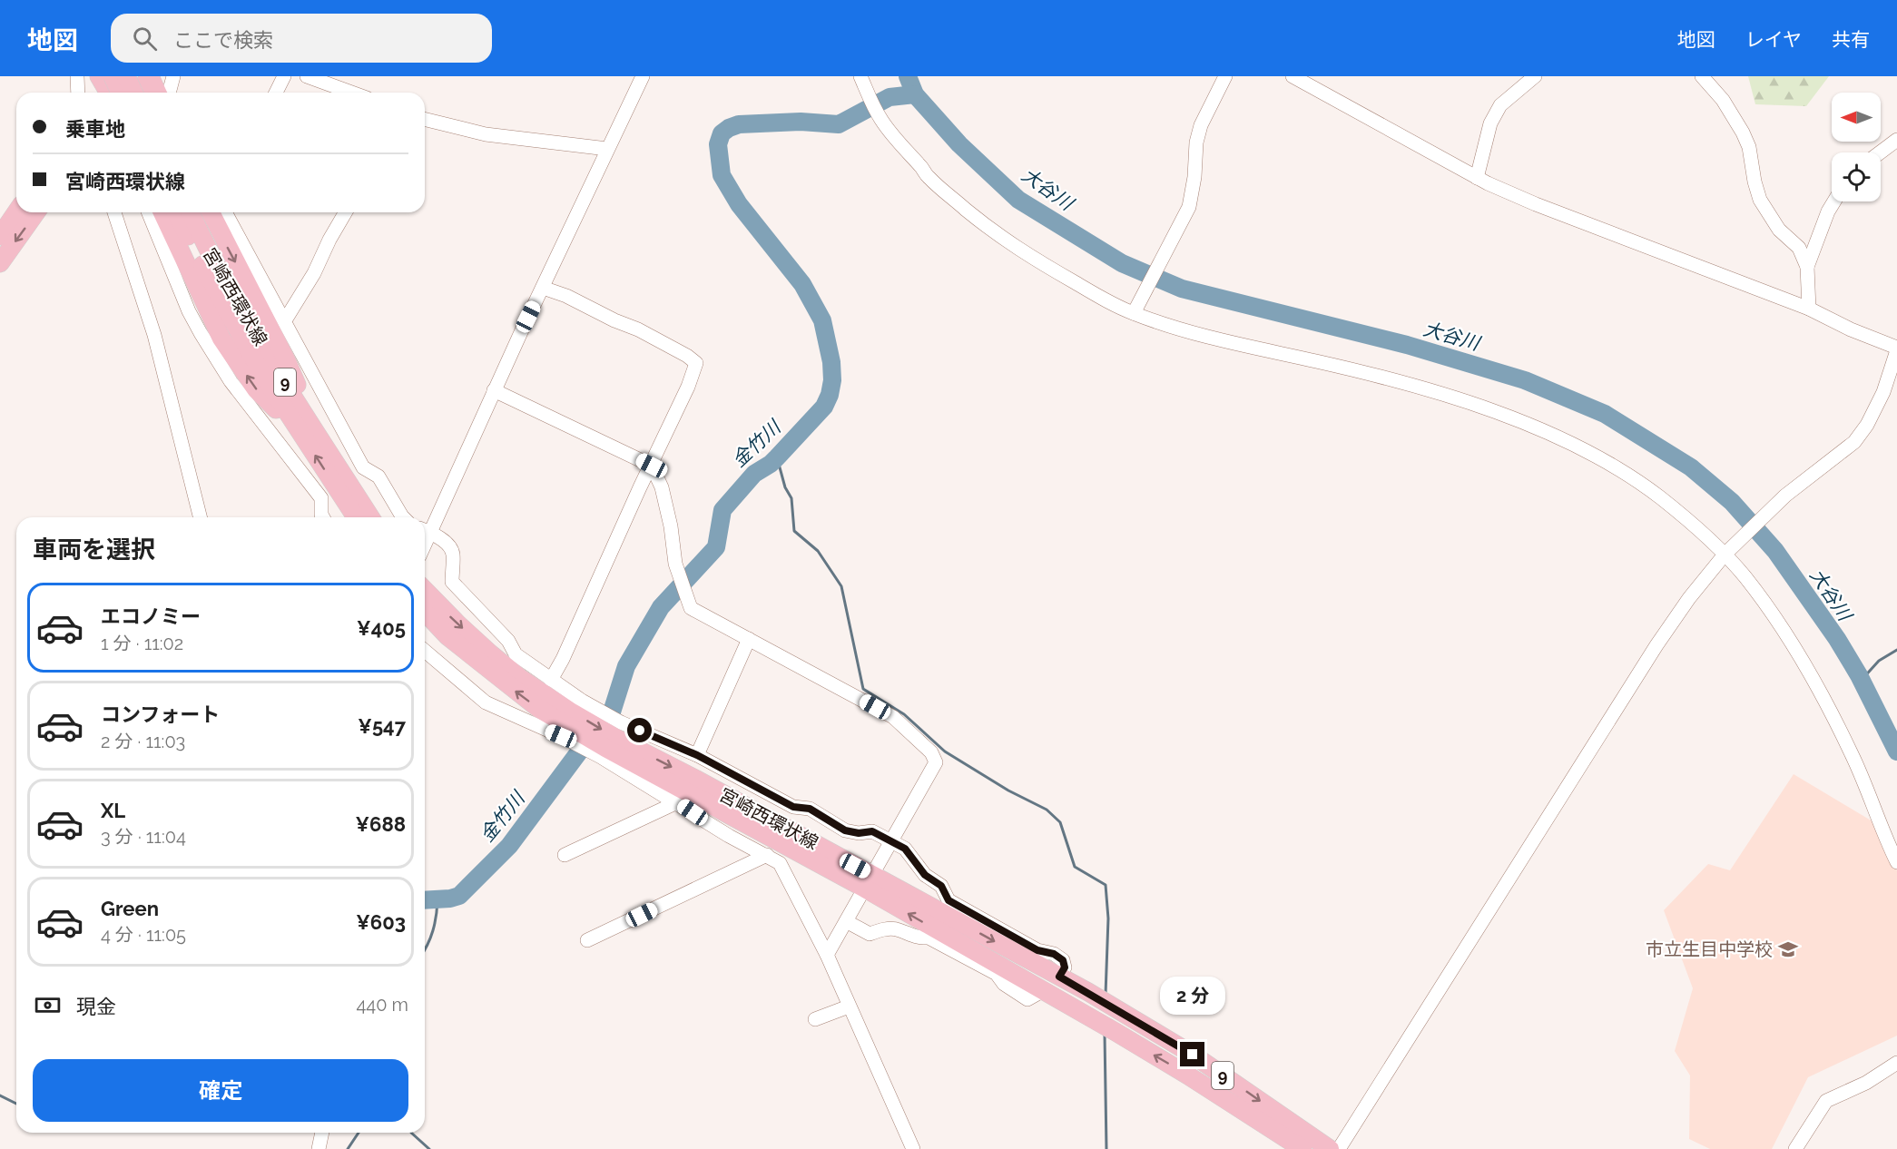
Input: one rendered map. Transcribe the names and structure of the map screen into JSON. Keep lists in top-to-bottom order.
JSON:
{
  "streets": {
    "main road": ["宮崎西環状線", "9"]
  },
  "water": ["大谷川", "金竹川"],
  "places": {
    "school or university": ["市立生目中学校"]
  },
  "north": "left",
  "page": {
    "header": "地図",
    "search": "ここで検索",
    "nav": ["地図", "レイヤ", "共有"],
    "banner": ["乗車地", "宮崎西環状線"],
    "heading": "車両を選択",
    "list": [
      {
        "name": "エコノミー",
        "note": "1 分 · 11:02",
        "value": "¥405"
      },
      {
        "name": "コンフォート",
        "note": "2 分 · 11:03",
        "value": "¥547"
      },
      {
        "name": "XL",
        "note": "3 分 · 11:04",
        "value": "¥688"
      },
      {
        "name": "Green",
        "note": "4 分 · 11:05",
        "value": "¥603"
      }
    ],
    "pay": ["現金", "440 m"],
    "bubble": "2 分",
    "buttons": "確定"
  }
}
